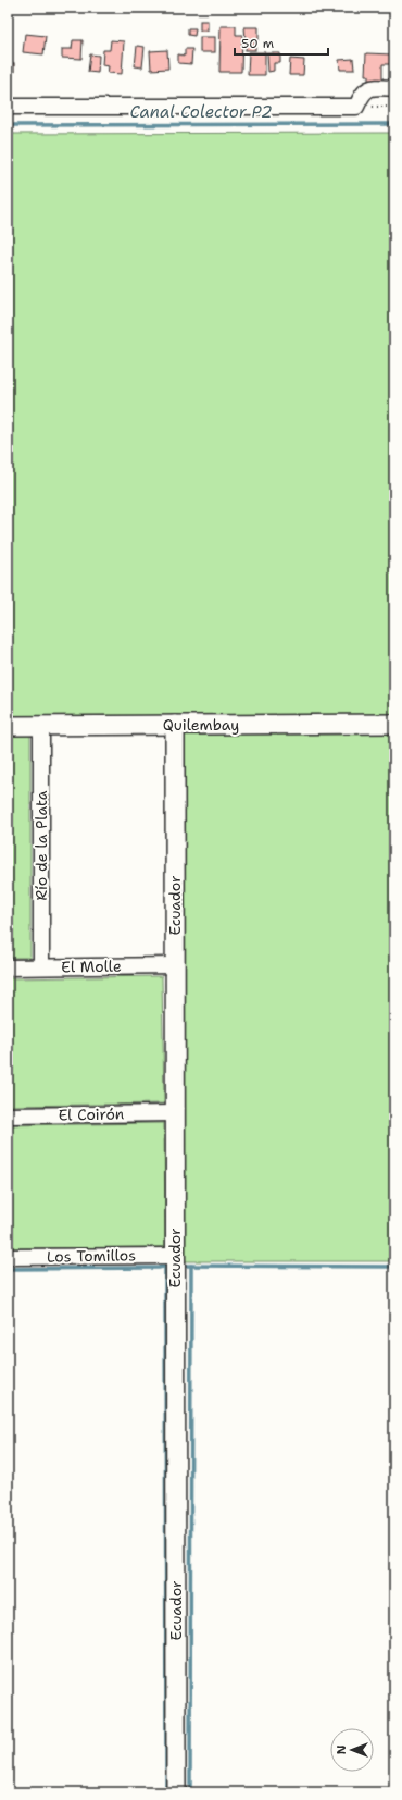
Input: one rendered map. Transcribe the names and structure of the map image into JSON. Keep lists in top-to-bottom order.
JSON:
{
  "streets": {
    "street": [
      "Quilembay",
      "Río de la Plata",
      "Ecuador",
      "El Molle",
      "El Coirón",
      "Los Tomillos"
    ]
  },
  "crossings": [
    ["Quilembay", "Río de la Plata"],
    ["Quilembay", "Ecuador"],
    ["Río de la Plata", "El Molle"],
    ["Ecuador", "El Molle"],
    ["Ecuador", "El Coirón"],
    ["Ecuador", "Los Tomillos"]
  ],
  "water": ["Canal Colector P2"],
  "scale_bar": "50 m",
  "north": "left"
}
